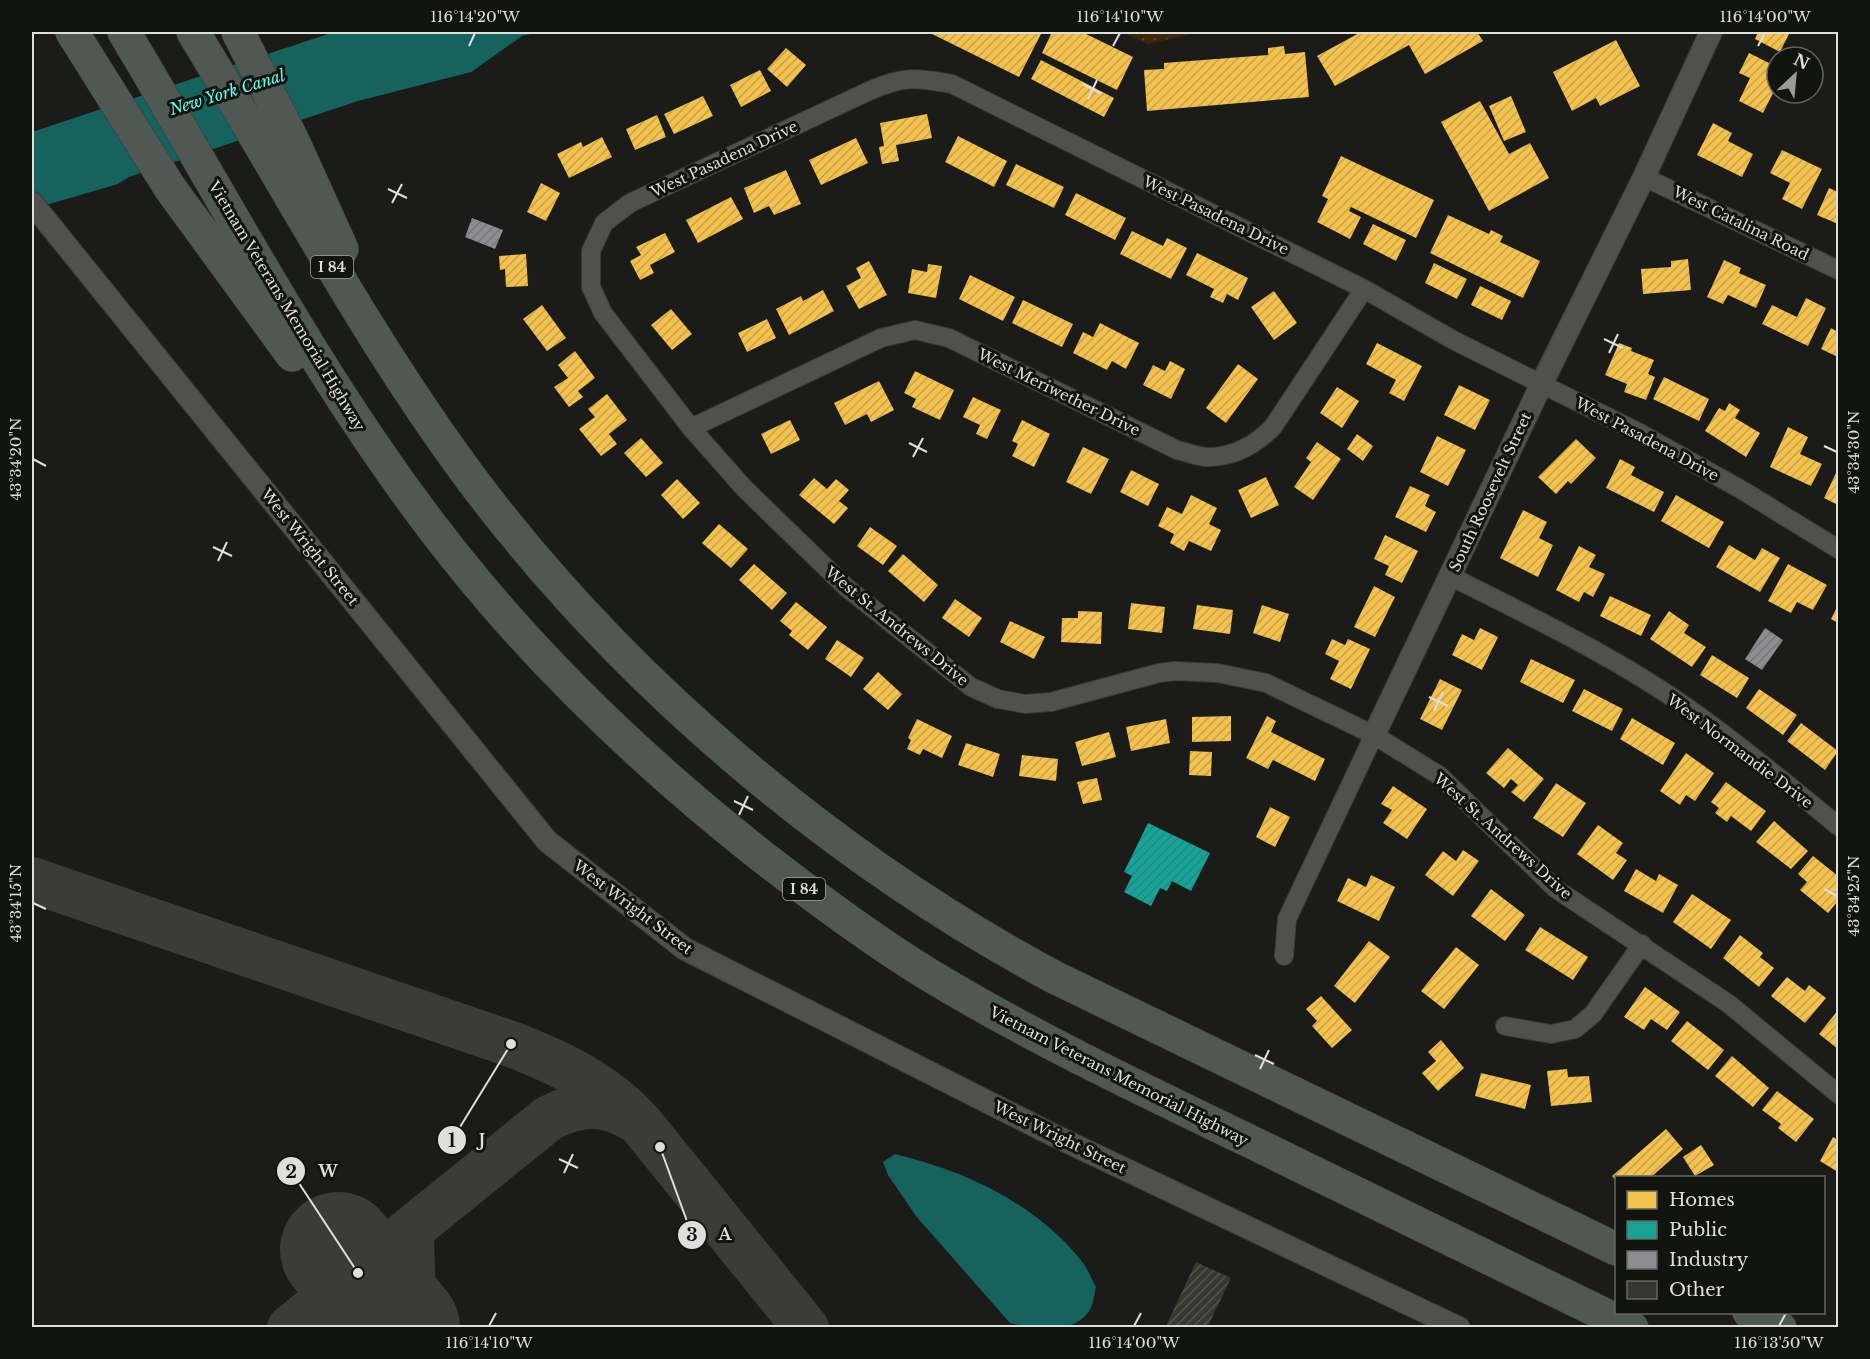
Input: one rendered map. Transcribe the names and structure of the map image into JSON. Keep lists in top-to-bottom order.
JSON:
{
  "streets": {
    "highway": ["I 84", "Vietnam Veterans Memorial Highway"],
    "street": [
      "West Pasadena Drive",
      "West Catalina Road",
      "West Meriwether Drive",
      "South Roosevelt Street",
      "West Wright Street",
      "West St. Andrews Drive",
      "West Normandie Drive"
    ]
  },
  "crossings": [
    ["West Pasadena Drive", "West Meriwether Drive"],
    ["West Pasadena Drive", "South Roosevelt Street"],
    ["West Pasadena Drive", "West St. Andrews Drive"],
    ["West Catalina Road", "South Roosevelt Street"],
    ["West Meriwether Drive", "West St. Andrews Drive"],
    ["South Roosevelt Street", "West St. Andrews Drive"],
    ["South Roosevelt Street", "West Normandie Drive"]
  ],
  "water": ["New York Canal"],
  "places": ["J", "A", "W"],
  "legend": [
    "Homes",
    "Public",
    "Industry",
    "Other"
  ],
  "north": "top right",
  "coordinates": [
    "116°14'20\"W",
    "116°14'10\"W",
    "116°14'00\"W",
    "43°34'30\"N",
    "43°34'20\"N",
    "43°34'25\"N",
    "43°34'15\"N",
    "116°13'50\"W"
  ]
}
